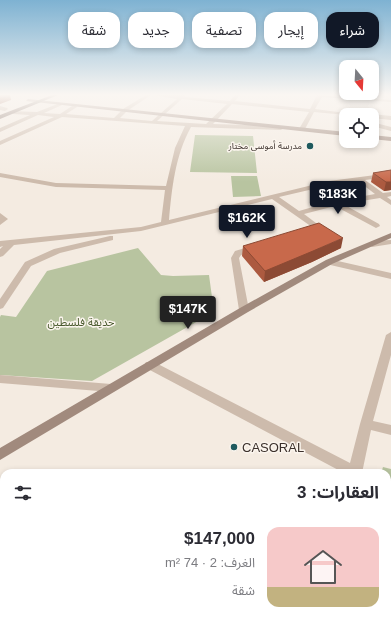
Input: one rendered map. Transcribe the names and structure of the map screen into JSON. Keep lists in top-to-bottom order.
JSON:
{
  "parks": ["حديقة فلسطين"],
  "places": ["مدرسة أموسى مختار", "CASORAL"],
  "north": "bottom",
  "page": {
    "chip": [
      "شراء",
      "إيجار",
      "تصفية",
      "جديد",
      "شقة"
    ],
    "price": ["$183K", "$162K", "$147K"],
    "heading": "العقارات: 3",
    "list": [
      {
        "name": "$147,000",
        "note": "الغرف: 2 · 74 m² · شقة"
      }
    ]
  }
}
